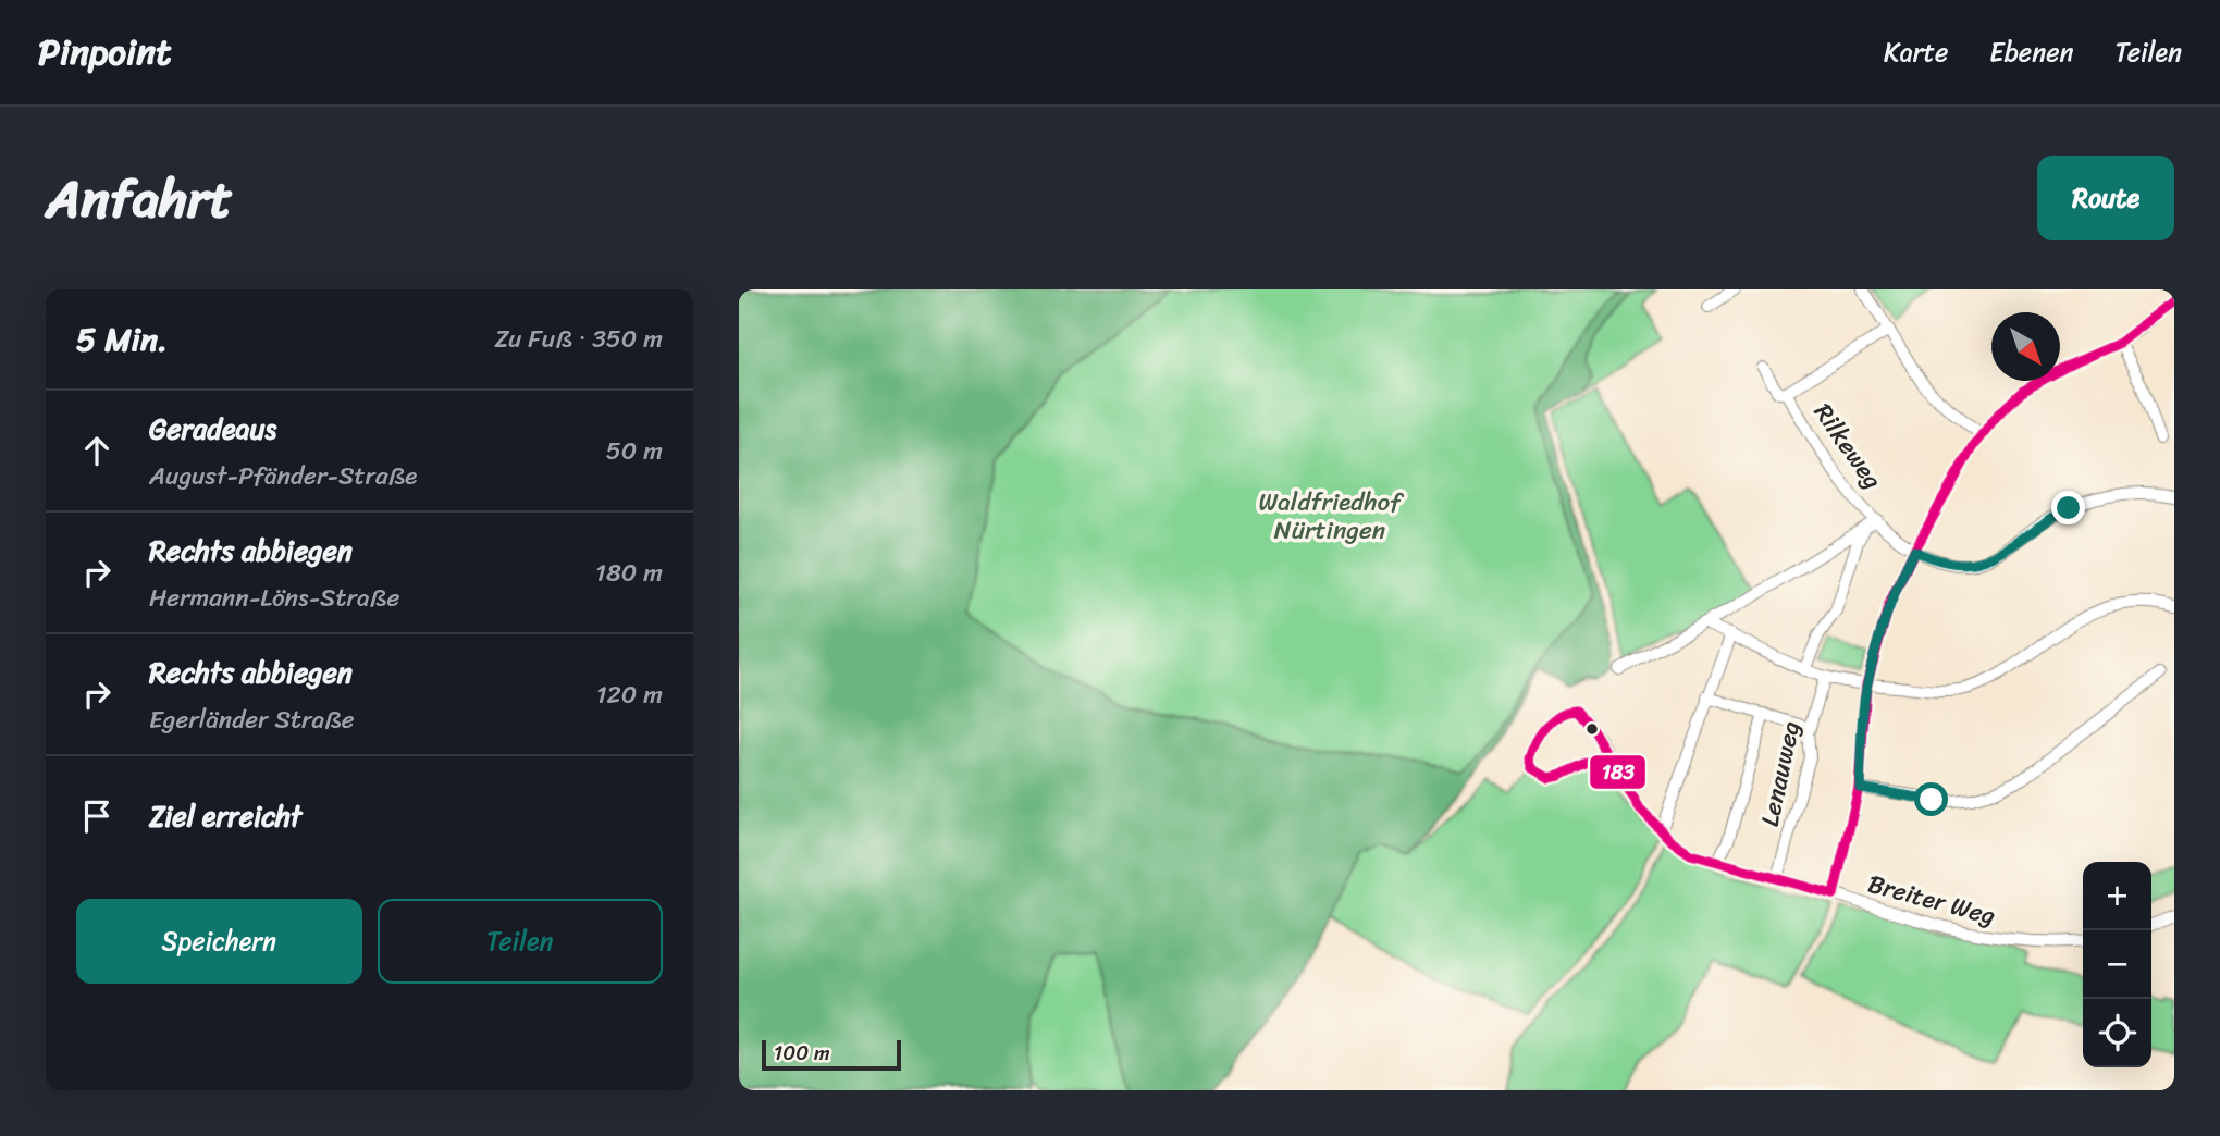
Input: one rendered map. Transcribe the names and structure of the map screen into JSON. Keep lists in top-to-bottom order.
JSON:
{
  "streets": {
    "street": ["Rilkeweg", "Lenauweg", "Breiter Weg"]
  },
  "crossings": [
    ["Lenauweg", "Breiter Weg"]
  ],
  "parks": ["Waldfriedhof Nürtingen"],
  "lines": ["transit line 183"],
  "scale_bar": "100 m",
  "north": "bottom right",
  "page": {
    "header": "Pinpoint",
    "nav": ["Karte", "Ebenen", "Teilen"],
    "title": "Anfahrt",
    "buttons": [
      "Route",
      ["Speichern", "Teilen"]
    ],
    "heading": ["5 Min.", "Zu Fuß · 350 m"],
    "list": [
      ["Geradeaus", "August-Pfänder-Straße", "50 m"],
      ["Rechts abbiegen", "Hermann-Löns-Straße", "180 m"],
      ["Rechts abbiegen", "Egerländer Straße", "120 m"],
      "Ziel erreicht"
    ],
    "map_buttons": ["+", "−"],
    "scale": "100 m"
  }
}
